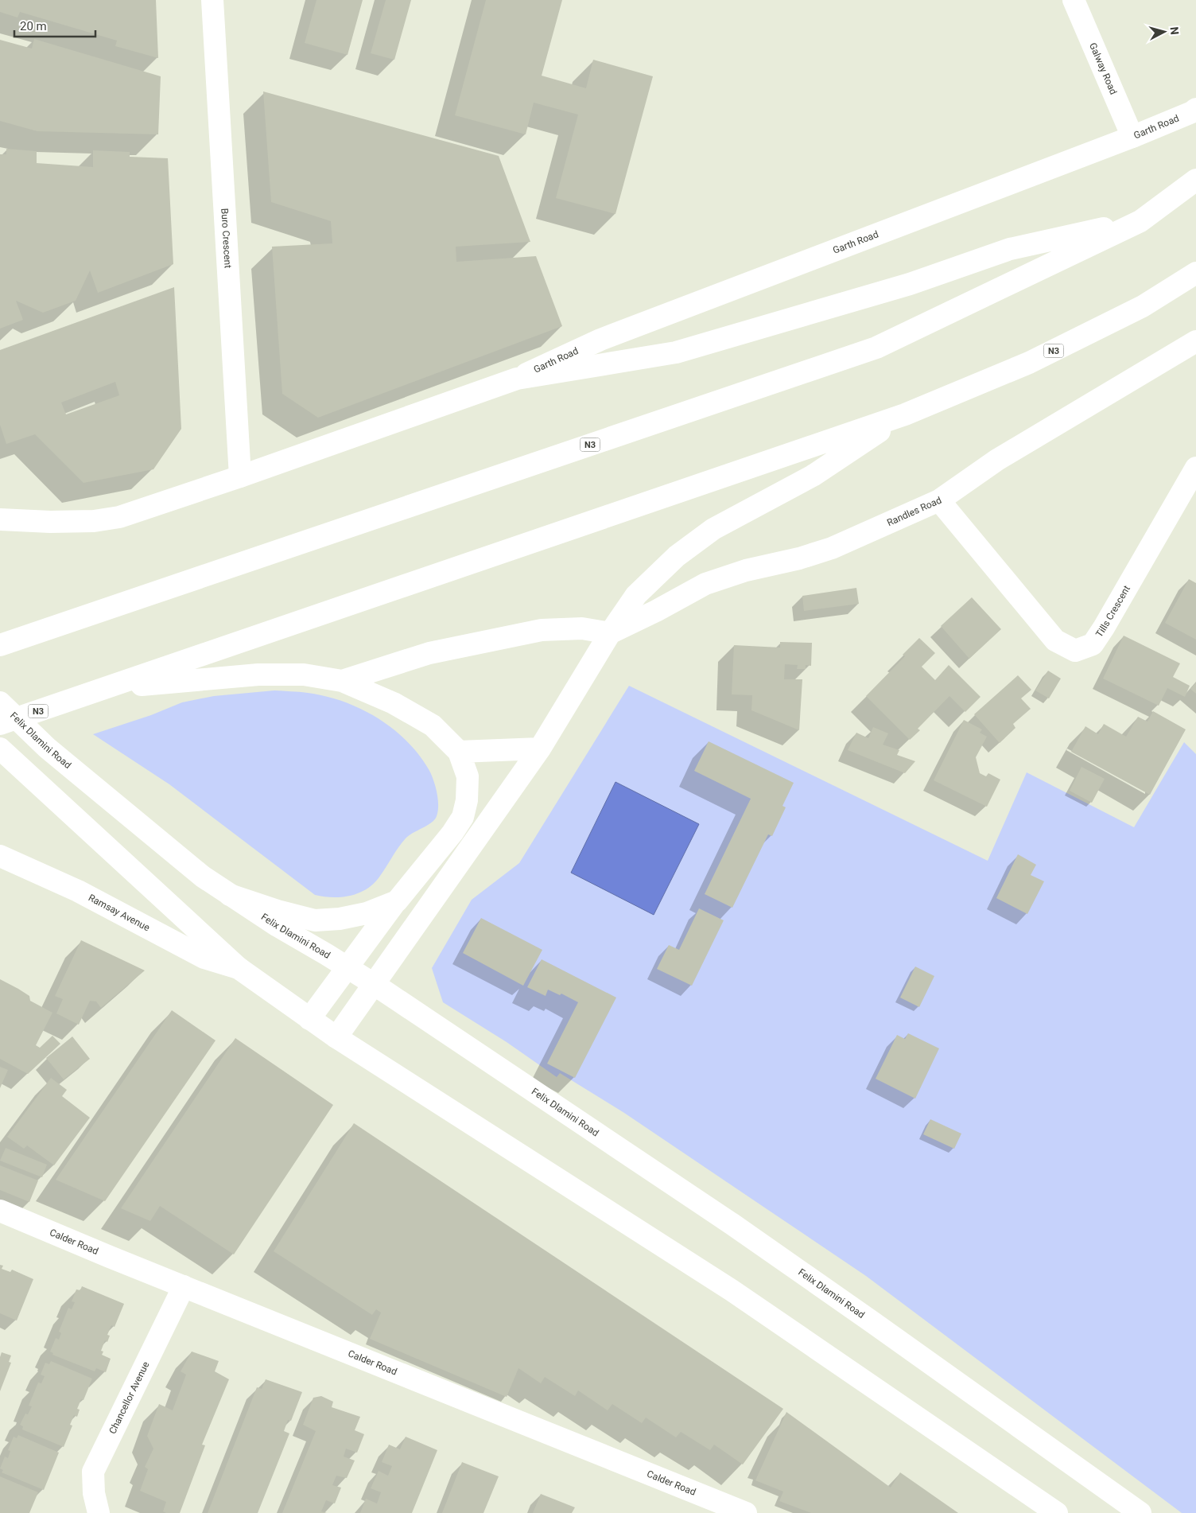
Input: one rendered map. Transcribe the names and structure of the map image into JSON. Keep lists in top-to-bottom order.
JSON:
{
  "streets": {
    "main road": [
      "Galway Road",
      "Garth Road",
      "Buro Crescent",
      "N3",
      "Randles Road",
      "Tills Crescent",
      "Felix Dlamini Road",
      "Ramsay Avenue",
      "Calder Road",
      "Chancellor Avenue"
    ]
  },
  "crossings": [
    ["Galway Road", "Garth Road"],
    ["Randles Road", "Tills Crescent"],
    ["Calder Road", "Chancellor Avenue"]
  ],
  "scale_bar": "20 m",
  "north": "right"
}
